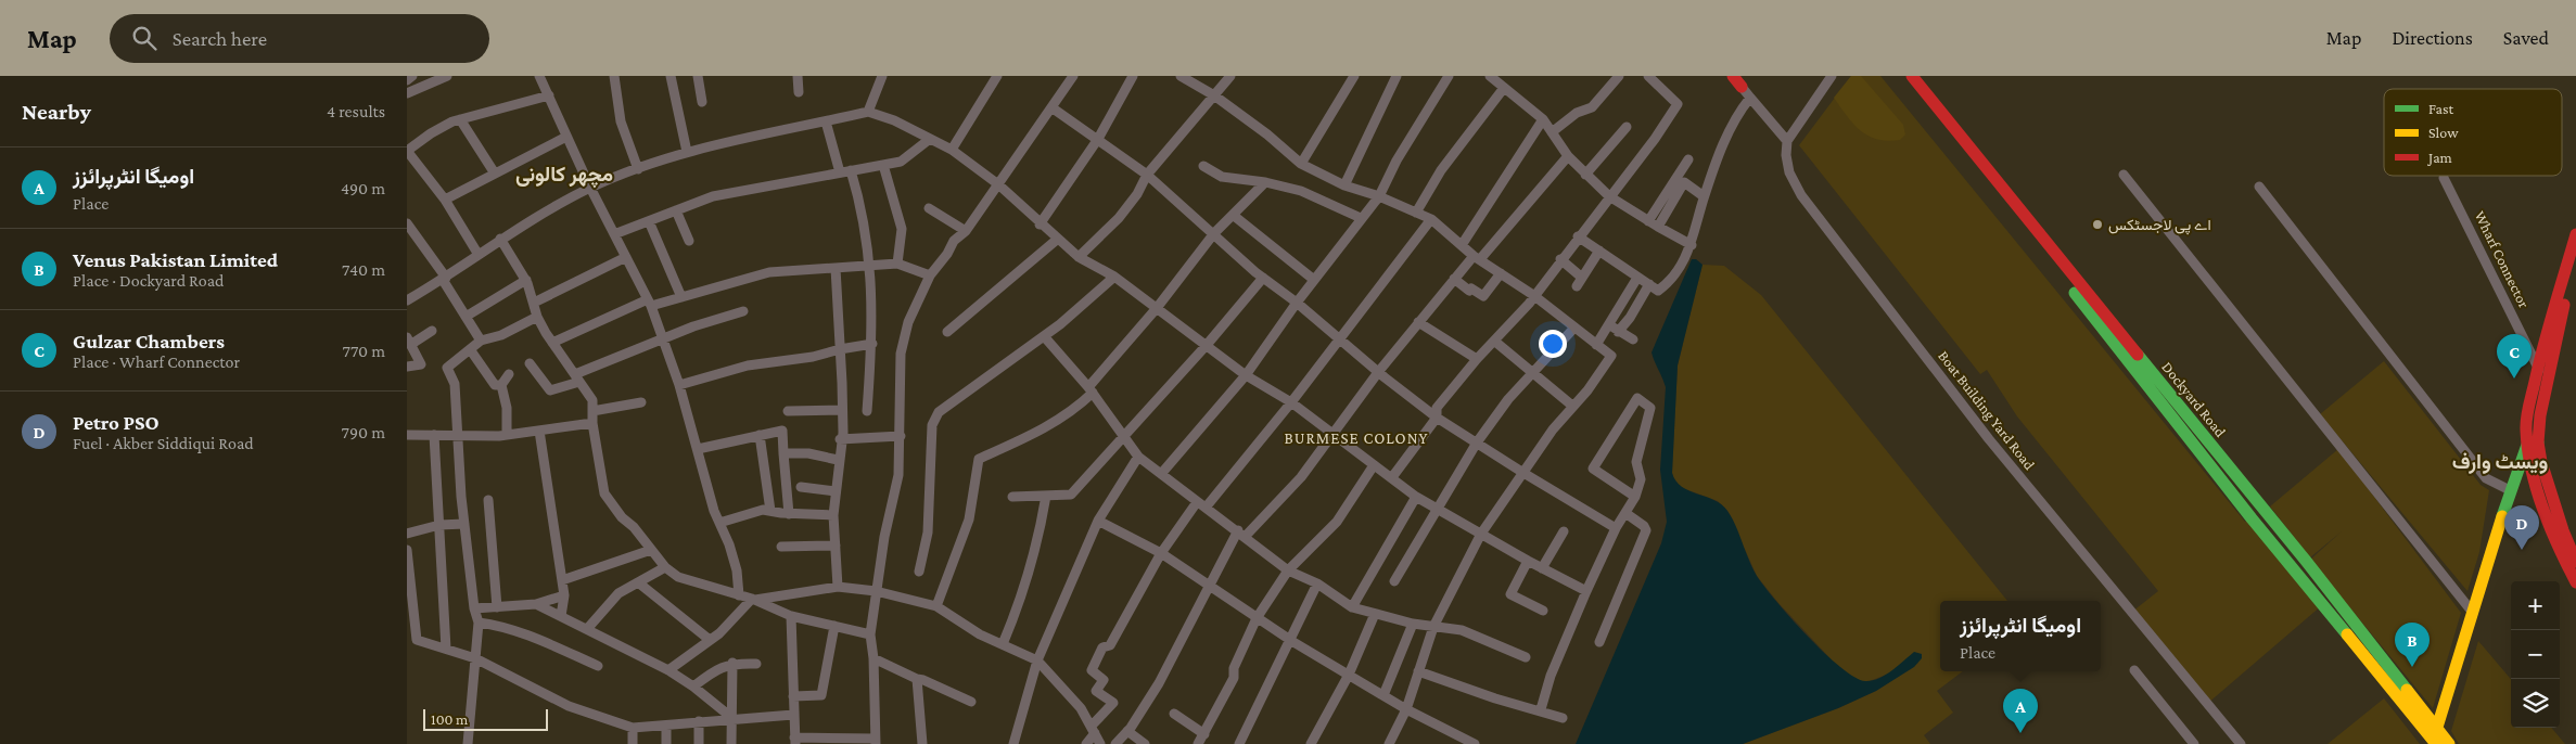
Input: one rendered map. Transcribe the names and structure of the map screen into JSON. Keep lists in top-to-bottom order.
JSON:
{
  "streets": {
    "street": ["Wharf Connector", "Dockyard Road", "Boat Building Yard Road"]
  },
  "districts": ["مچھر کالونی", "BURMESE COLONY", "ویسٹ وارف"],
  "places": ["اے پی لاجسٹکس"],
  "legend": ["Fast", "Slow", "Jam"],
  "scale_bar": "100 m",
  "page": {
    "header": "Map",
    "search": "Search here",
    "nav": ["Map", "Directions", "Saved"],
    "heading": ["Nearby", "4 results"],
    "list": [
      {
        "mark": "A",
        "name": "اومیگا انٹرپرائزز",
        "note": "Place",
        "value": "490 m"
      },
      {
        "mark": "B",
        "name": "Venus Pakistan Limited",
        "note": "Place · Dockyard Road",
        "value": "740 m"
      },
      {
        "mark": "C",
        "name": "Gulzar Chambers",
        "note": "Place · Wharf Connector",
        "value": "770 m"
      },
      {
        "mark": "D",
        "name": "Petro PSO",
        "note": "Fuel · Akber Siddiqui Road",
        "value": "790 m"
      }
    ],
    "pins": [
      "C",
      "D",
      "B",
      "A"
    ],
    "map_buttons": ["+", "−"],
    "popup": ["اومیگا انٹرپرائزز", "Place"],
    "scale": "100 m"
  }
}
